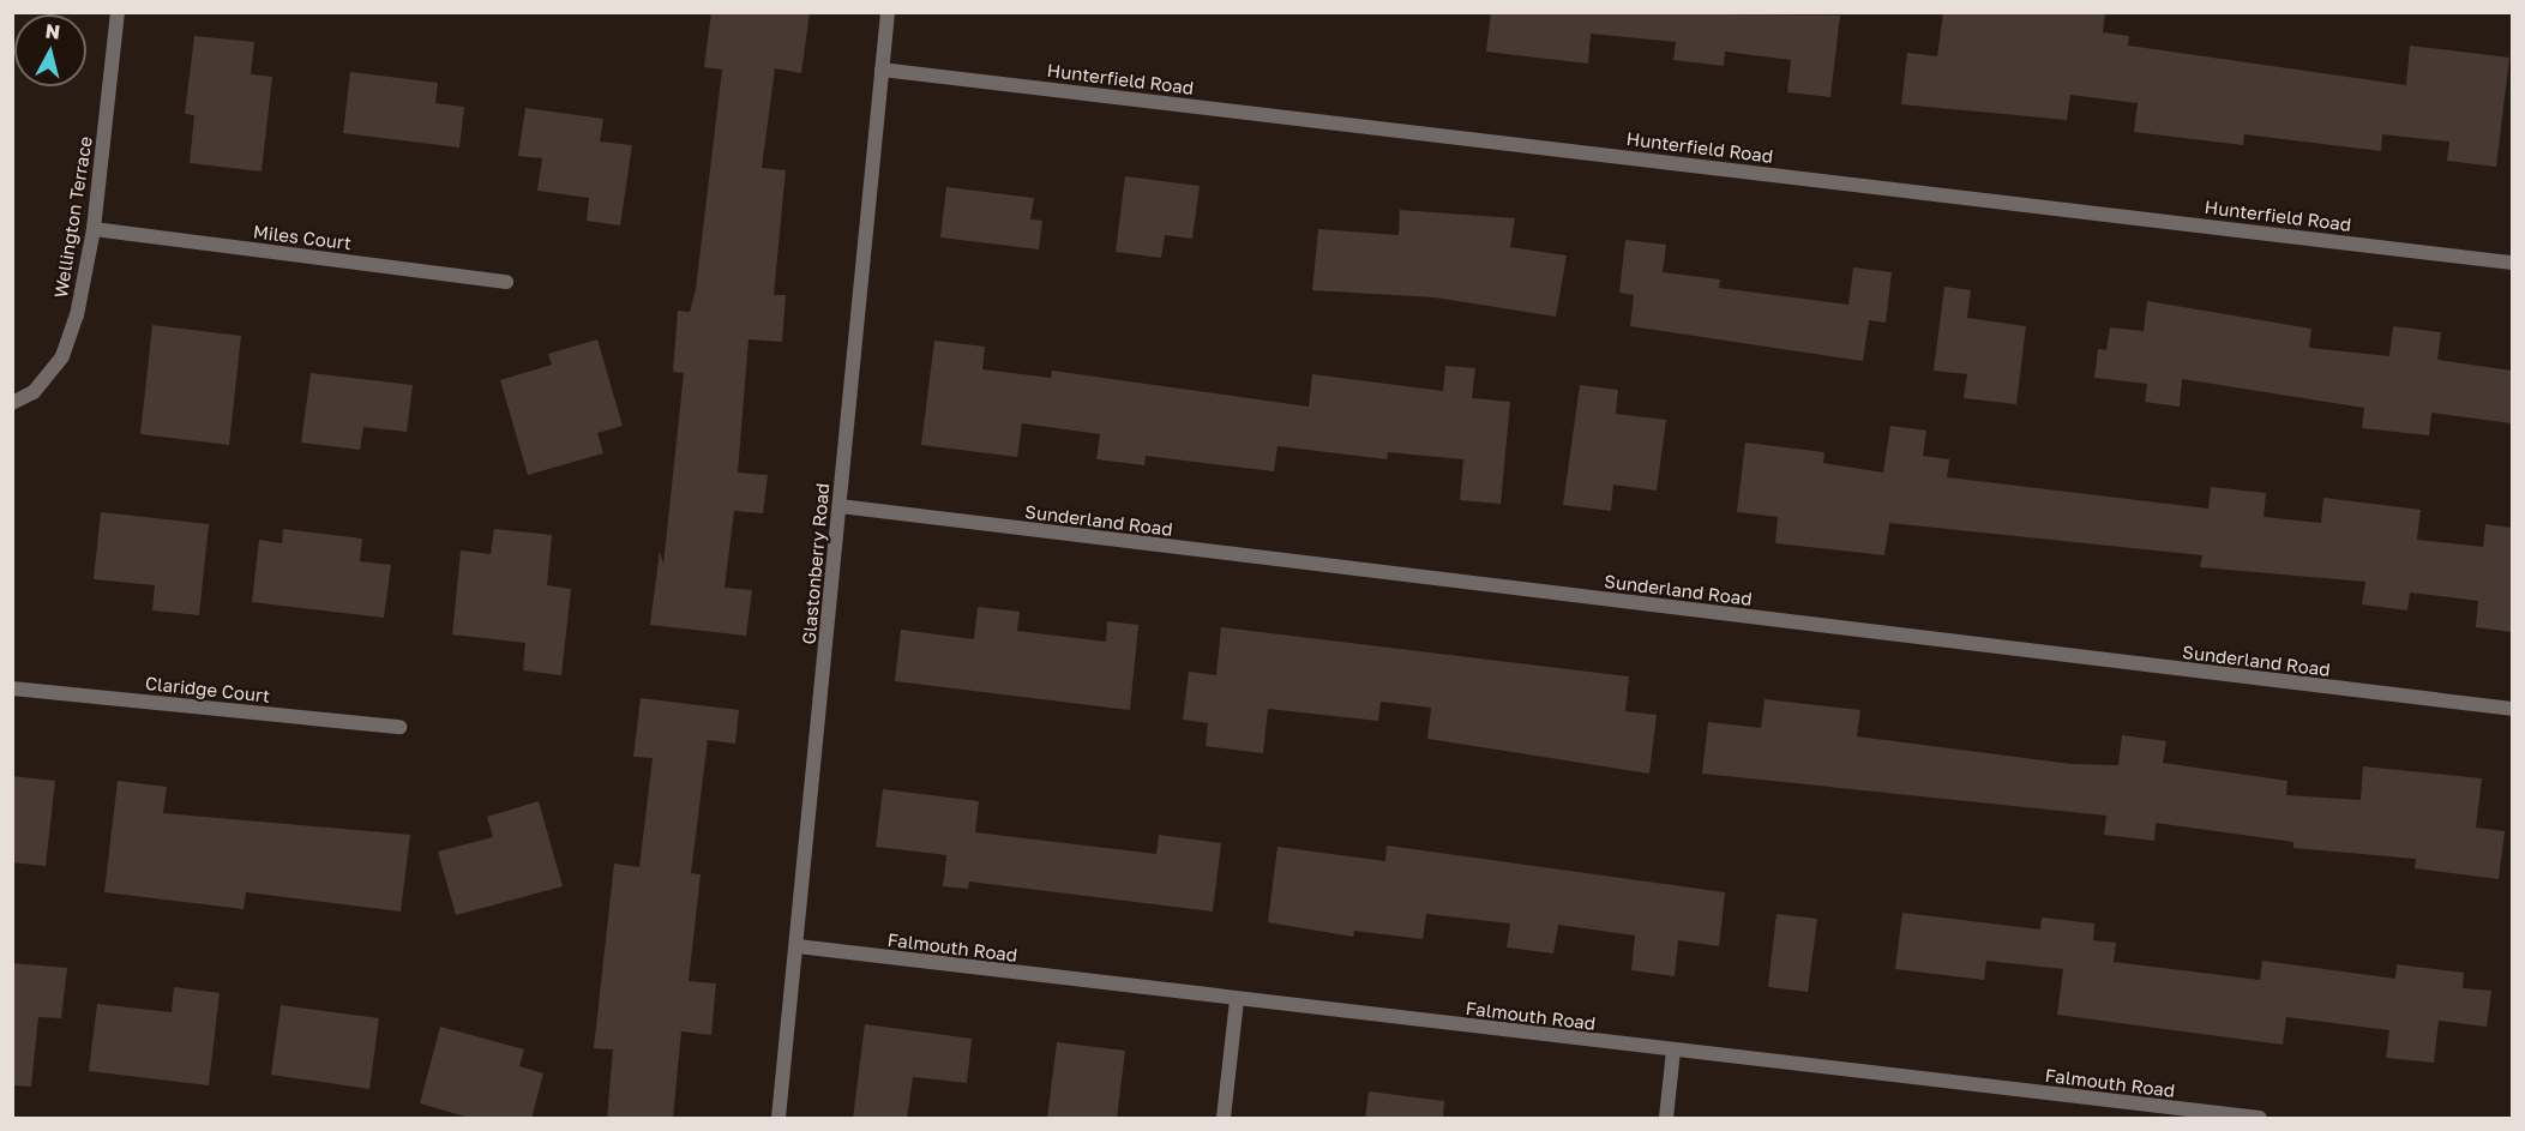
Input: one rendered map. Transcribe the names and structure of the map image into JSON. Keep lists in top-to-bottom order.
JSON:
{
  "streets": {
    "street": [
      "Hunterfield Road",
      "Wellington Terrace",
      "Miles Court",
      "Sunderland Road",
      "Glastonberry Road",
      "Claridge Court",
      "Falmouth Road"
    ]
  },
  "crossings": [
    ["Hunterfield Road", "Glastonberry Road"],
    ["Wellington Terrace", "Miles Court"],
    ["Sunderland Road", "Glastonberry Road"],
    ["Glastonberry Road", "Falmouth Road"]
  ],
  "north": "top"
}
